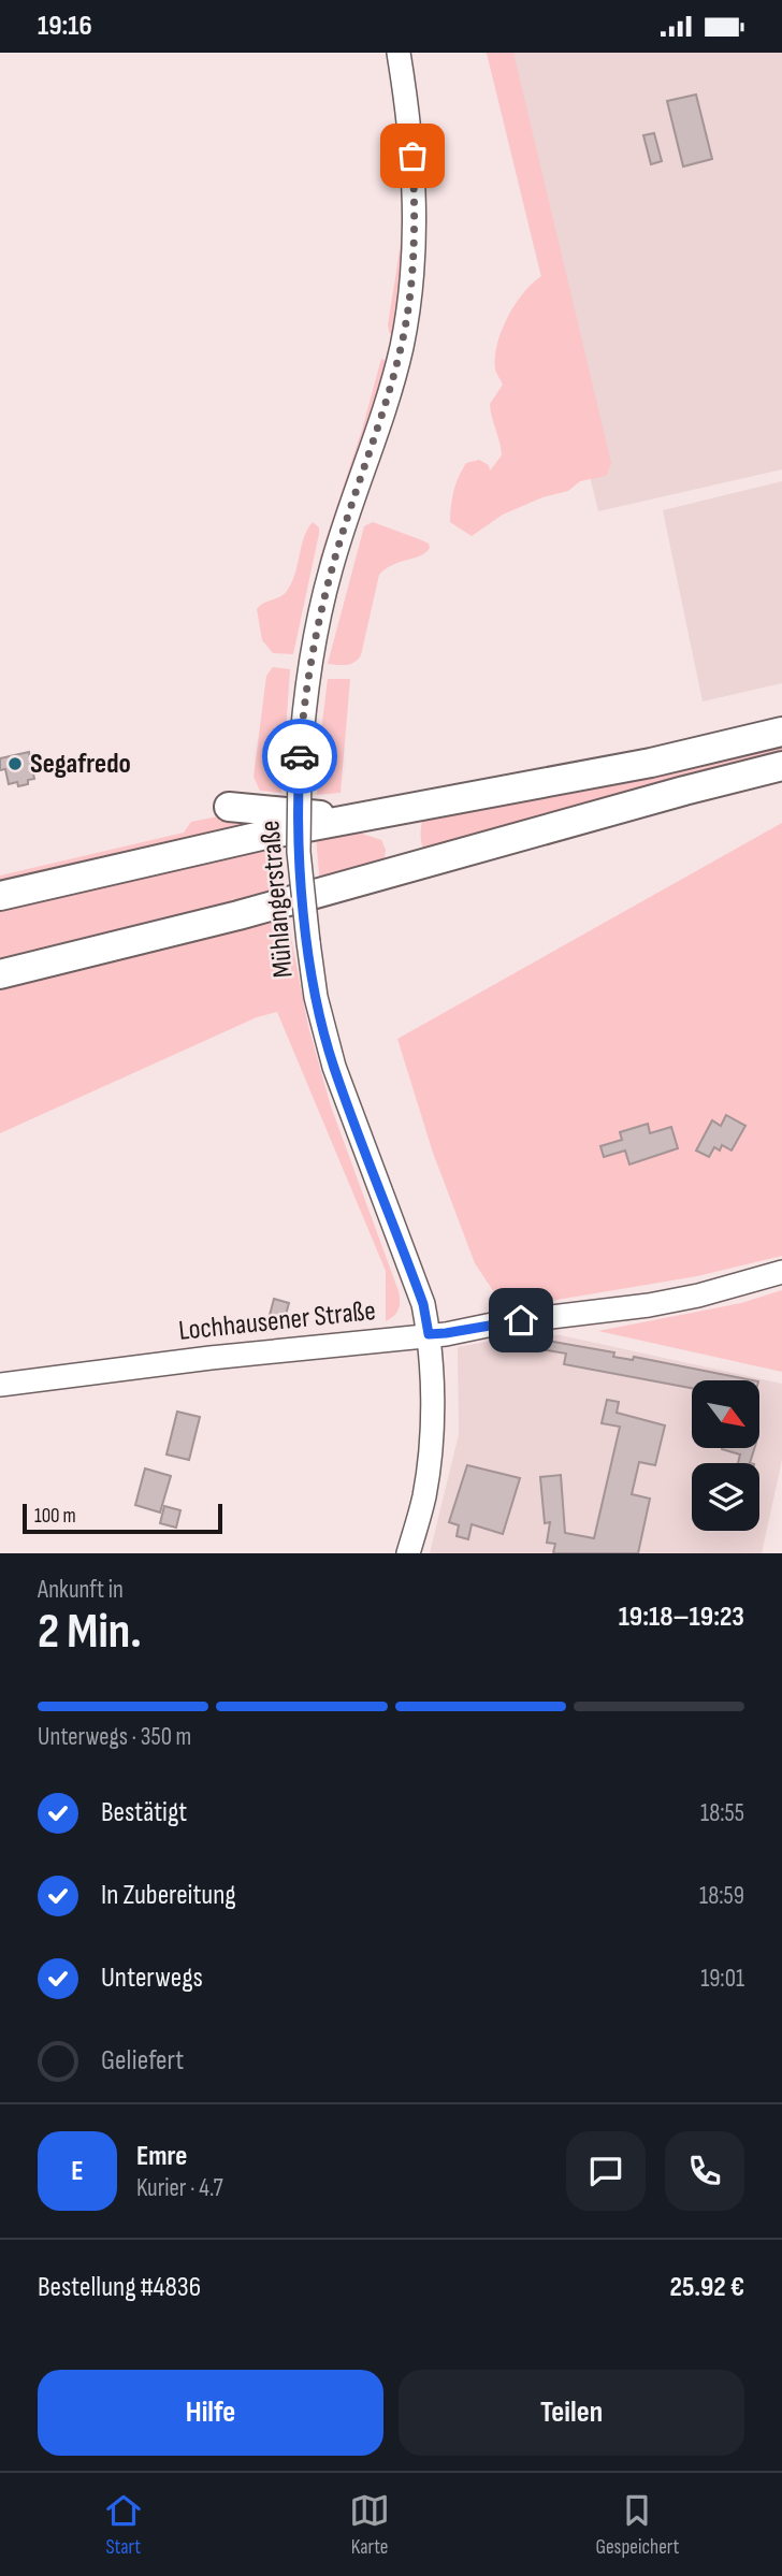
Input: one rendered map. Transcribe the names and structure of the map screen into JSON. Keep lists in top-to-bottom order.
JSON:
{
  "streets": {
    "main road": ["Mühlangerstraße", "Lochhausener Straße"]
  },
  "crossings": [
    ["Mühlangerstraße", "Lochhausener Straße"]
  ],
  "places": ["Segafredo"],
  "scale_bar": "100 m",
  "north": "bottom right",
  "page": {
    "status": "19:16",
    "scale": "100 m",
    "heading": ["2 Min.", "Ankunft in", "19:18–19:23"],
    "panel": [
      "Emre",
      "Kurier · 4.7",
      "Bestellung #4836",
      "25.92 €"
    ],
    "bar": "Unterwegs · 350 m",
    "list": [
      ["Bestätigt", "18:55"],
      ["In Zubereitung", "18:59"],
      ["Unterwegs", "19:01"],
      "Geliefert"
    ],
    "round": "E",
    "buttons": ["Hilfe", "Teilen"],
    "tabs": ["Start", "Karte", "Gespeichert"]
  }
}
